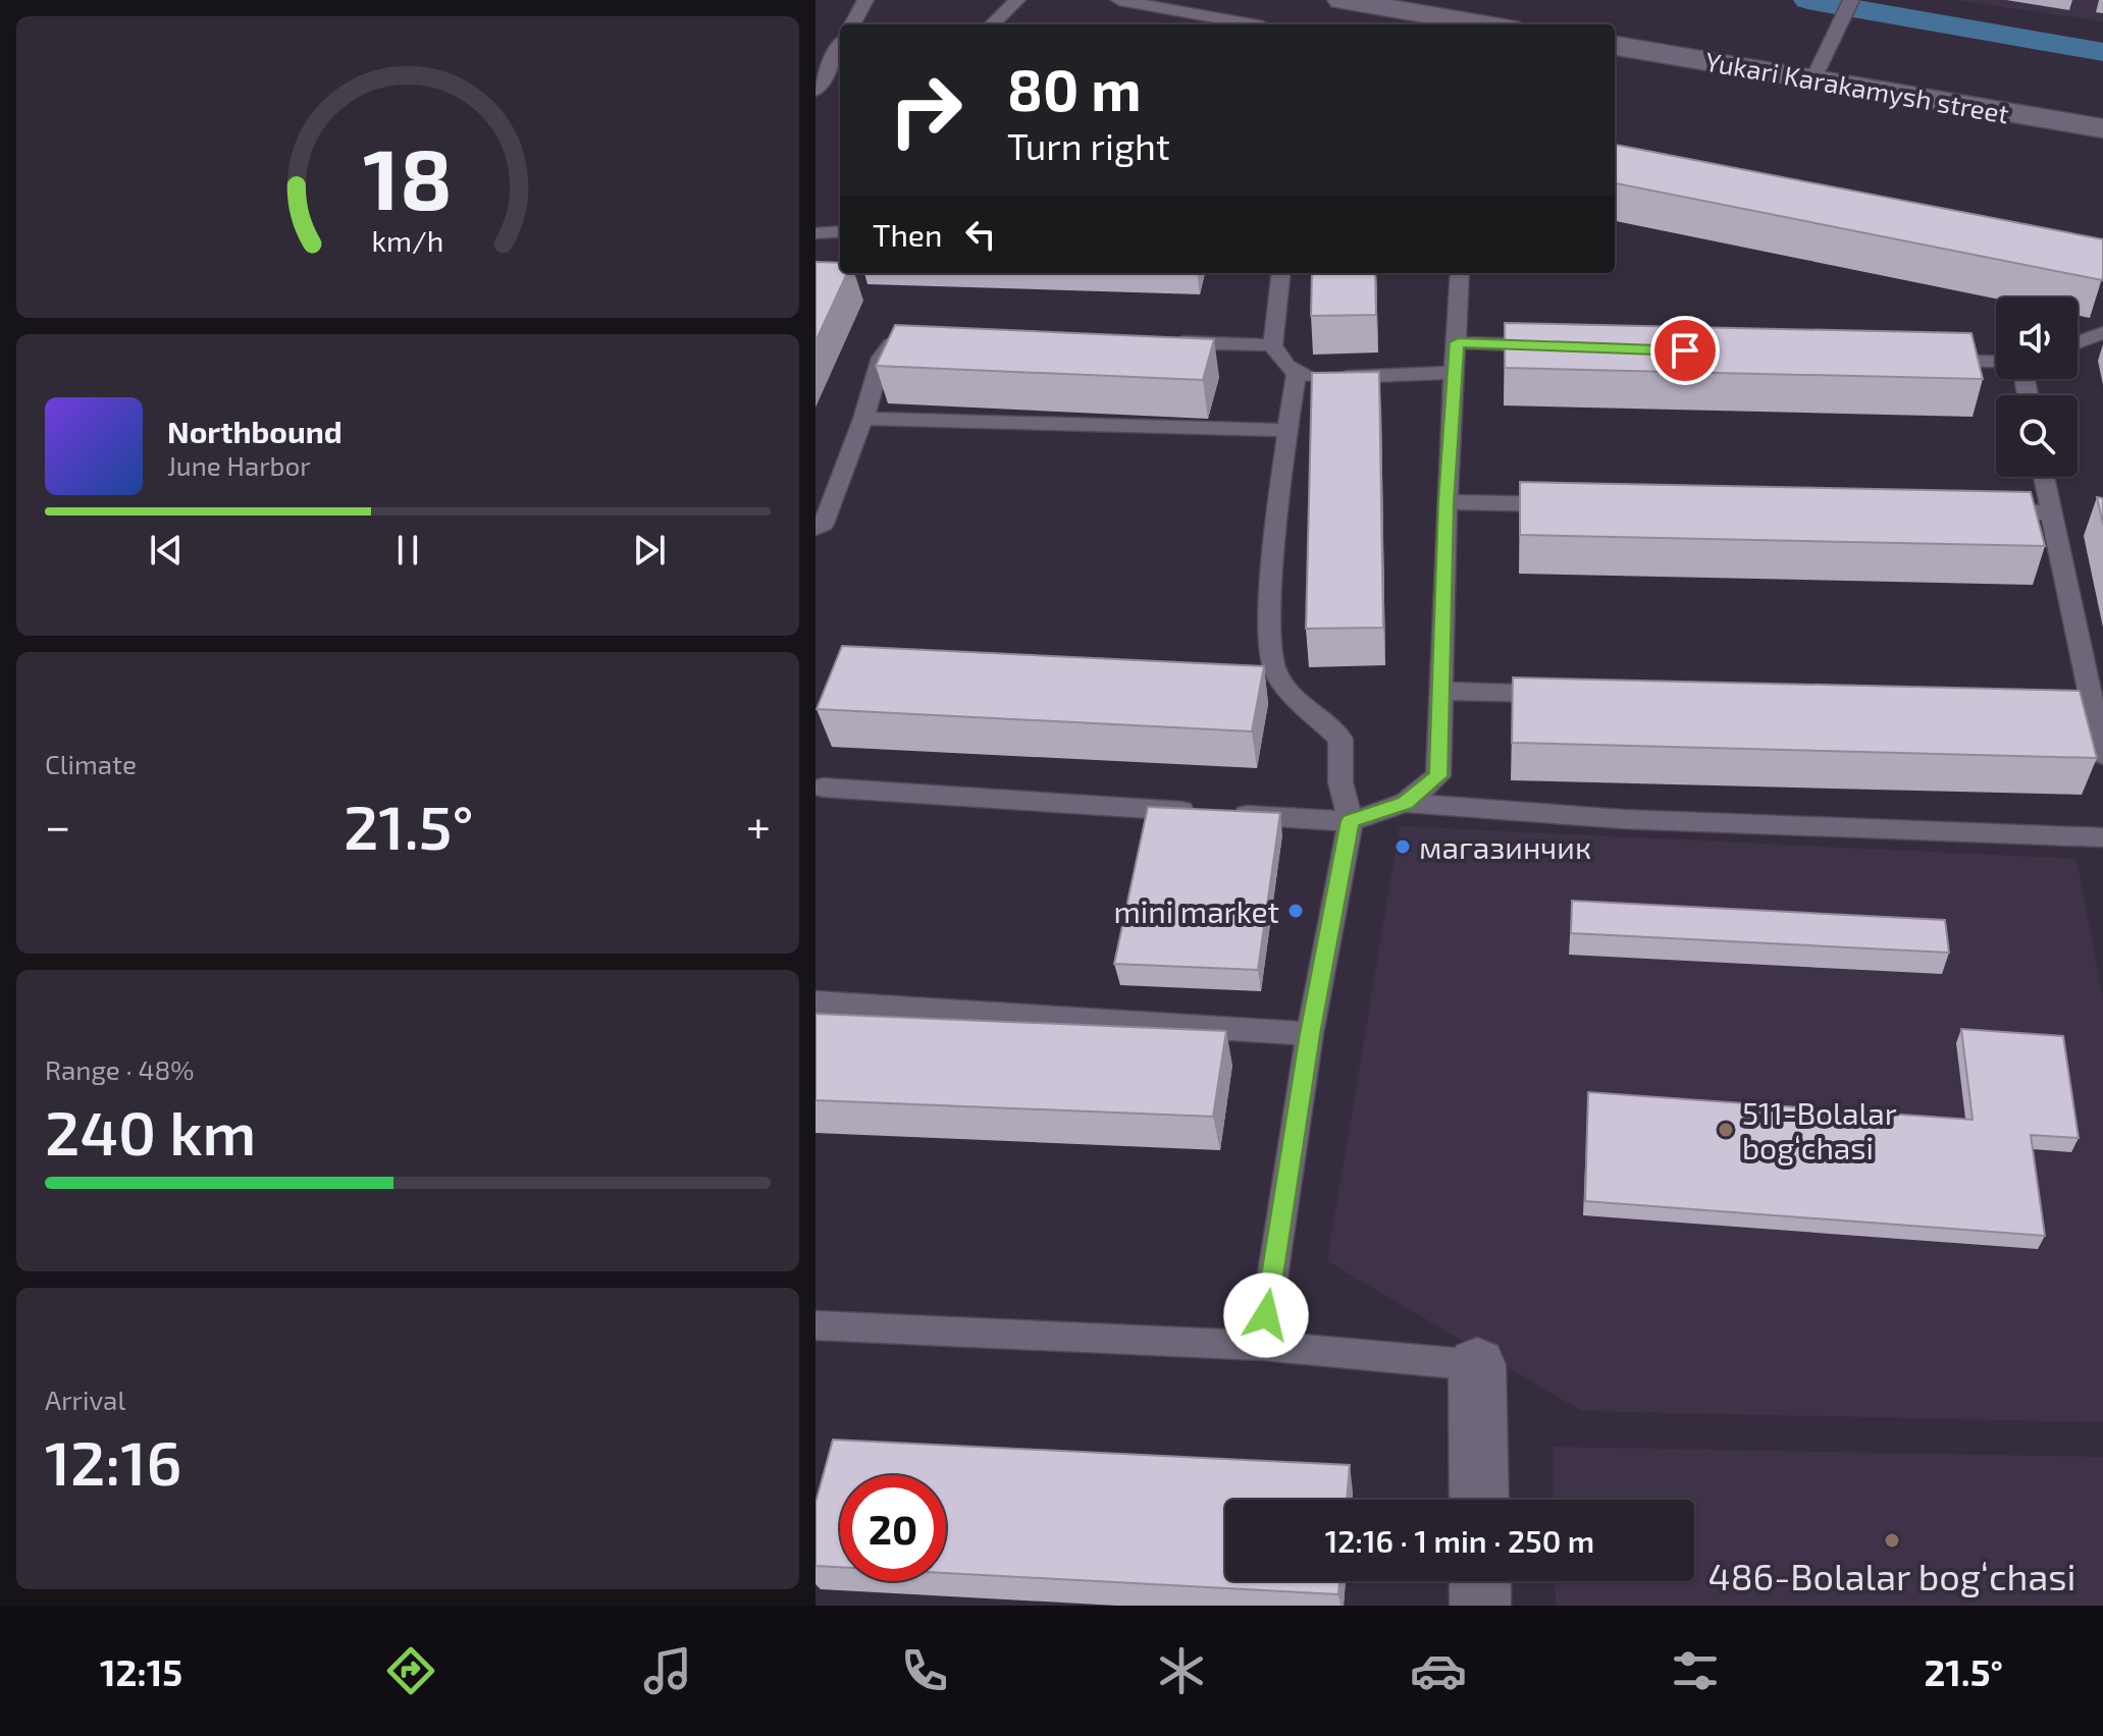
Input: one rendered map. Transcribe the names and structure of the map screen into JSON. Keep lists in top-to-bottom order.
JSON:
{
  "streets": {
    "street": ["Yukari Karakamysh street"]
  },
  "places": [
    "магазинчик",
    "mini market",
    "511-Bolalar bogʻchasi",
    "486-Bolalar bogʻchasi"
  ],
  "page": {
    "turn": ["80 m", "Turn right"],
    "then": "Then",
    "song": ["Northbound", "June Harbor"],
    "tile": [
      "Climate",
      ["Range · 48%", "240 km"],
      ["Arrival", "12:16"]
    ],
    "heat": ["−", "21.5°", "+"],
    "limit": "20",
    "trip": "12:16 · 1 min · 250 m",
    "tabs": ["12:15", "21.5°"],
    "gauge": ["18", "km/h"]
  }
}
